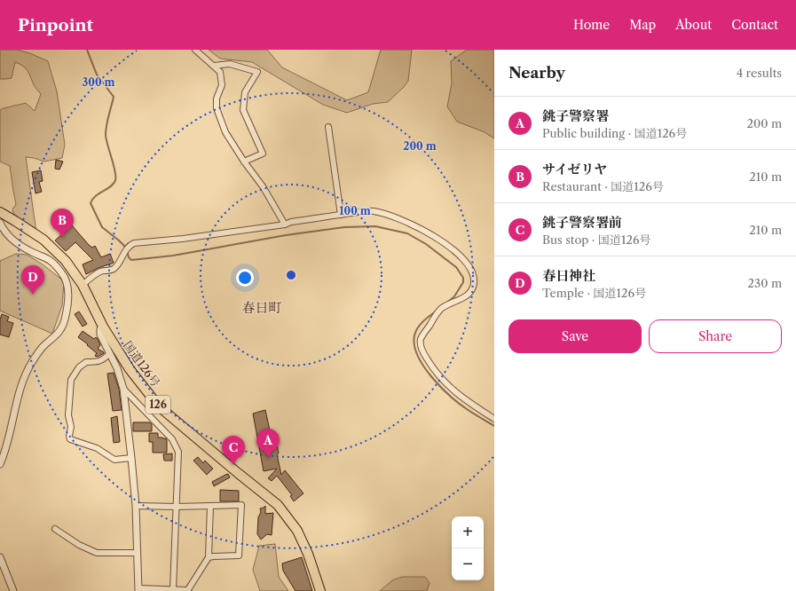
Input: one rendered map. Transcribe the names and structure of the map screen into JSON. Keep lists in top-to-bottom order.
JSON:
{
  "streets": {
    "highway": ["国道126号", "126"]
  },
  "districts": ["春日町"],
  "page": {
    "header": "Pinpoint",
    "nav": [
      "Home",
      "Map",
      "About",
      "Contact"
    ],
    "heading": ["Nearby", "4 results"],
    "list": [
      {
        "mark": "A",
        "name": "銚子警察署",
        "note": "Public building · 国道126号",
        "value": "200 m"
      },
      {
        "mark": "B",
        "name": "サイゼリヤ",
        "note": "Restaurant · 国道126号",
        "value": "210 m"
      },
      {
        "mark": "C",
        "name": "銚子警察署前",
        "note": "Bus stop · 国道126号",
        "value": "210 m"
      },
      {
        "mark": "D",
        "name": "春日神社",
        "note": "Temple · 国道126号",
        "value": "230 m"
      }
    ],
    "pins": [
      "B",
      "D",
      "A",
      "C"
    ],
    "buttons": ["Save", "Share"],
    "map_buttons": ["+", "−"]
  },
  "rings": ["300 m", "200 m", "100 m"]
}
